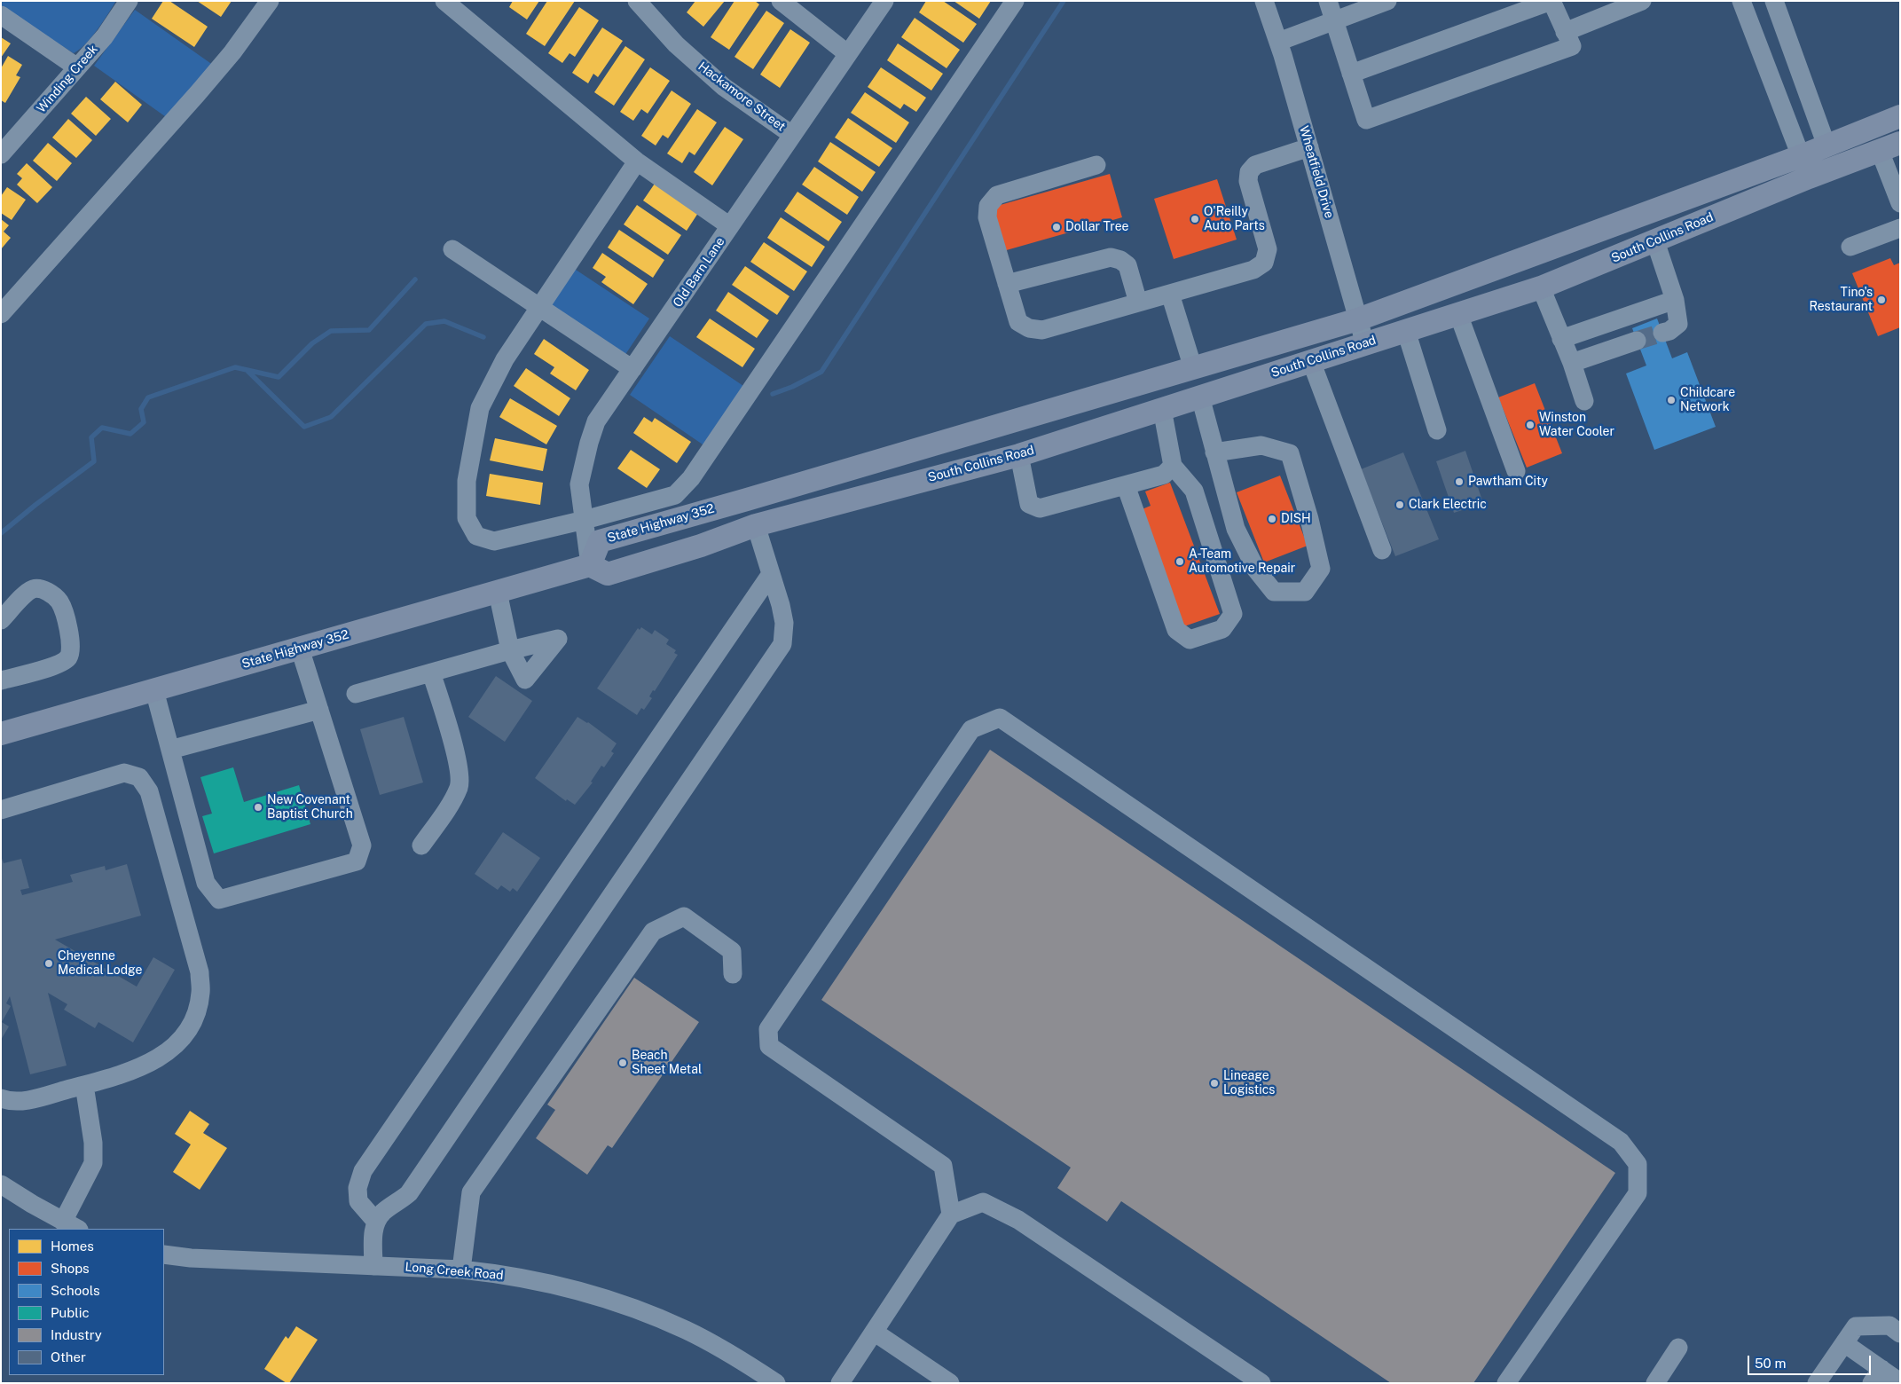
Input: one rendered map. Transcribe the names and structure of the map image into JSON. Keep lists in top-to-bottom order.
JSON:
{
  "streets": {
    "main road": ["South Collins Road", "State Highway 352"],
    "street": [
      "Winding Creek",
      "Hackamore Street",
      "Wheatfield Drive",
      "Old Barn Lane",
      "Long Creek Road"
    ]
  },
  "crossings": [
    ["Hackamore Street", "Old Barn Lane"],
    ["Wheatfield Drive", "South Collins Road"],
    ["South Collins Road", "State Highway 352"],
    ["Old Barn Lane", "State Highway 352"]
  ],
  "places": [
    "O'Reilly Auto Parts",
    "Dollar Tree",
    "Tino's Restaurant",
    "Childcare Network",
    "Winston Water Cooler",
    "Pawtham City",
    "Clark Electric",
    "DISH",
    "A-Team Automotive Repair",
    "New Covenant Baptist Church",
    "Cheyenne Medical Lodge",
    "Beach Sheet Metal",
    "Lineage Logistics"
  ],
  "legend": [
    "Homes",
    "Shops",
    "Schools",
    "Public",
    "Industry",
    "Other"
  ],
  "scale_bar": "50 m"
}
